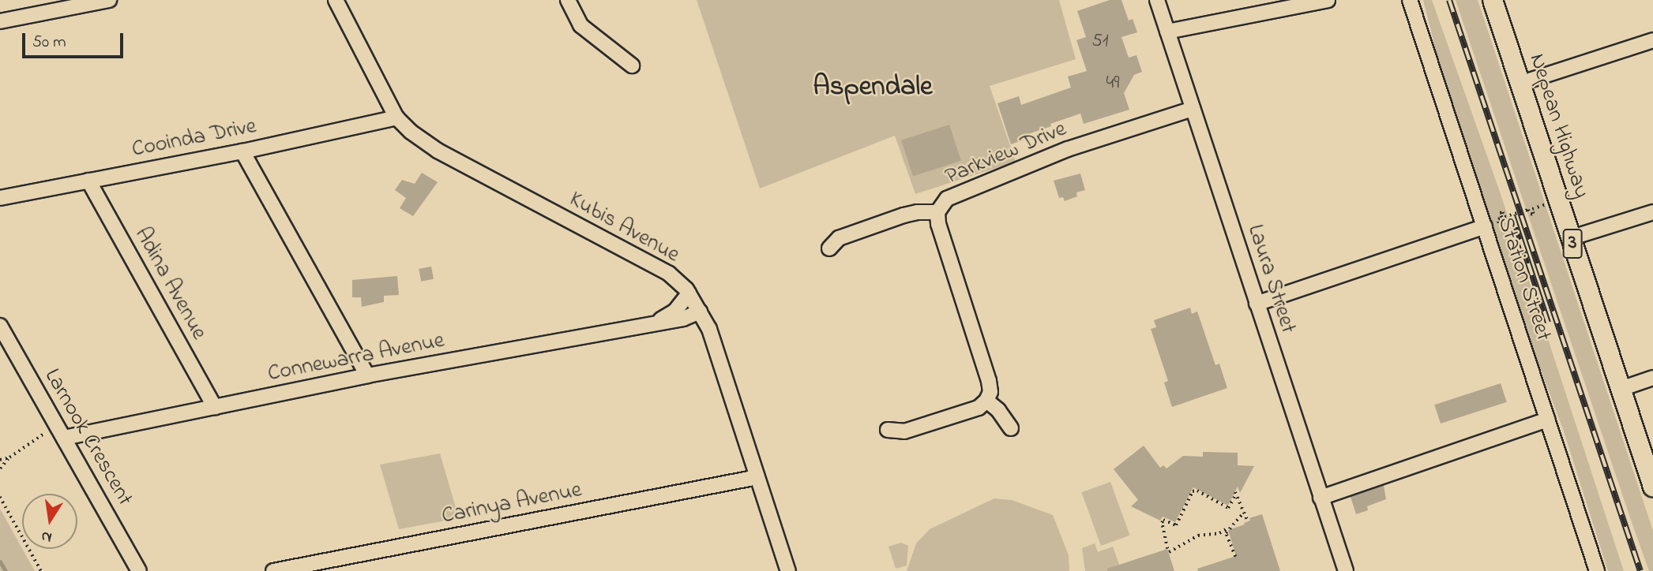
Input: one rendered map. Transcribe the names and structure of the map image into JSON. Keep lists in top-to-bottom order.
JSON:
{
  "streets": {
    "highway": ["Nepean Highway", "3"],
    "street": [
      "Cooinda Drive",
      "Parkview Drive",
      "Kubis Avenue",
      "Laura Street",
      "Station Street",
      "Adina Avenue",
      "Connewarra Avenue",
      "Larnook Crescent",
      "Carinya Avenue"
    ]
  },
  "crossings": [
    ["Cooinda Drive", "Kubis Avenue"],
    ["Cooinda Drive", "Adina Avenue"],
    ["Parkview Drive", "Laura Street"],
    ["Kubis Avenue", "Connewarra Avenue"],
    ["Kubis Avenue", "Carinya Avenue"],
    ["Adina Avenue", "Connewarra Avenue"],
    ["Connewarra Avenue", "Larnook Crescent"]
  ],
  "districts": ["Aspendale"],
  "house_numbers": ["51", "49"],
  "scale_bar": "50 m",
  "north": "bottom"
}
